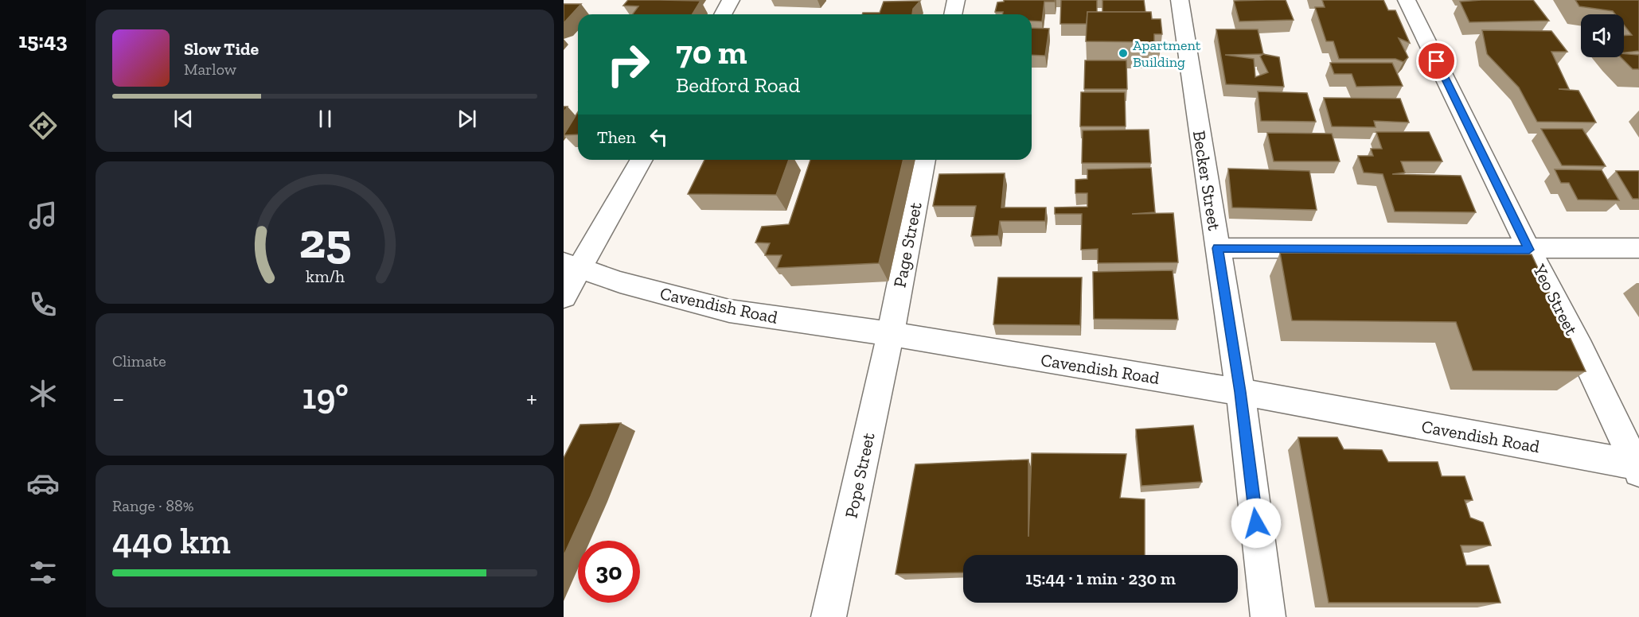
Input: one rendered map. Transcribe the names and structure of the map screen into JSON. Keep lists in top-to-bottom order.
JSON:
{
  "streets": {
    "street": [
      "Becker Street",
      "Page Street",
      "Yeo Street",
      "Cavendish Road",
      "Pope Street"
    ]
  },
  "crossings": [
    ["Becker Street", "Cavendish Road"],
    ["Page Street", "Cavendish Road"],
    ["Page Street", "Pope Street"],
    ["Yeo Street", "Cavendish Road"],
    ["Cavendish Road", "Pope Street"]
  ],
  "places": ["Apartment Building"],
  "page": {
    "tabs": "15:43",
    "turn": ["70 m", "Bedford Road"],
    "song": ["Slow Tide", "Marlow"],
    "then": "Then",
    "tile": [
      "Climate",
      ["Range · 88%", "440 km"]
    ],
    "heat": ["−", "19°", "+"],
    "limit": "30",
    "trip": "15:44 · 1 min · 230 m",
    "gauge": ["25", "km/h"]
  }
}
